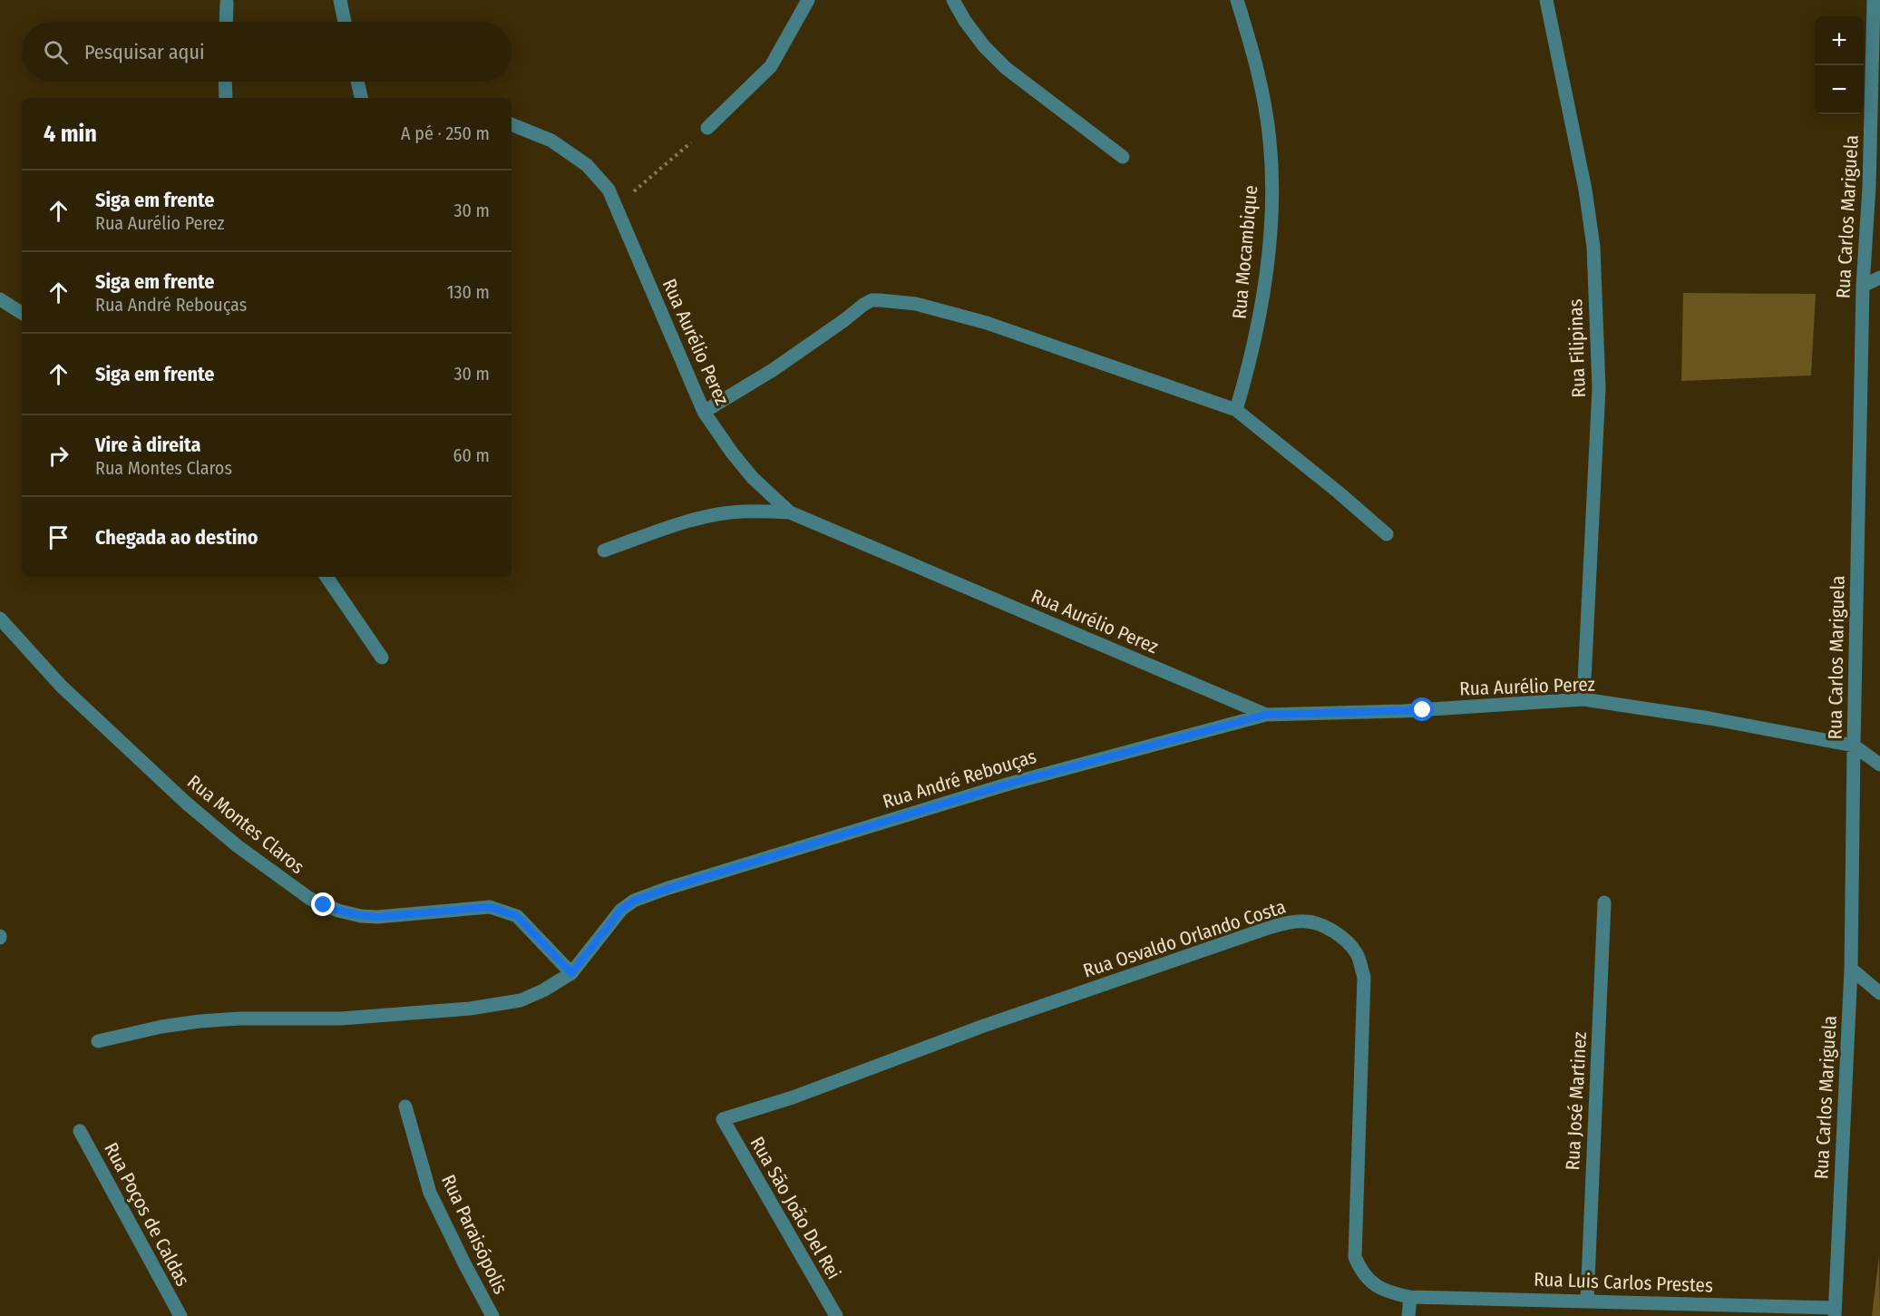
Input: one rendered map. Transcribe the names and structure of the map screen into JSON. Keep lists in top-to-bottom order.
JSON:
{
  "streets": {
    "street": [
      "Rua Carlos Mariguela",
      "Rua Mocambique",
      "Rua Aurélio Perez",
      "Rua Filipinas",
      "Rua André Rebouças",
      "Rua Montes Claros",
      "Rua Osvaldo Orlando Costa",
      "Rua José Martinez",
      "Rua São João Del Rei",
      "Rua Poços de Caldas",
      "Rua Paraisópolis",
      "Rua Luis Carlos Prestes"
    ]
  },
  "crossings": [
    ["Rua Carlos Mariguela", "Rua Aurélio Perez"],
    ["Rua Carlos Mariguela", "Rua Luis Carlos Prestes"],
    ["Rua Aurélio Perez", "Rua Filipinas"],
    ["Rua Aurélio Perez", "Rua André Rebouças"],
    ["Rua André Rebouças", "Rua Montes Claros"],
    ["Rua Osvaldo Orlando Costa", "Rua São João Del Rei"],
    ["Rua Osvaldo Orlando Costa", "Rua Luis Carlos Prestes"],
    ["Rua José Martinez", "Rua Luis Carlos Prestes"]
  ],
  "page": {
    "map_buttons": ["+", "−"],
    "search": "Pesquisar aqui",
    "heading": ["4 min", "A pé · 250 m"],
    "list": [
      ["Siga em frente", "Rua Aurélio Perez", "30 m"],
      ["Siga em frente", "Rua André Rebouças", "130 m"],
      ["Siga em frente", "30 m"],
      ["Vire à direita", "Rua Montes Claros", "60 m"],
      "Chegada ao destino"
    ]
  }
}
